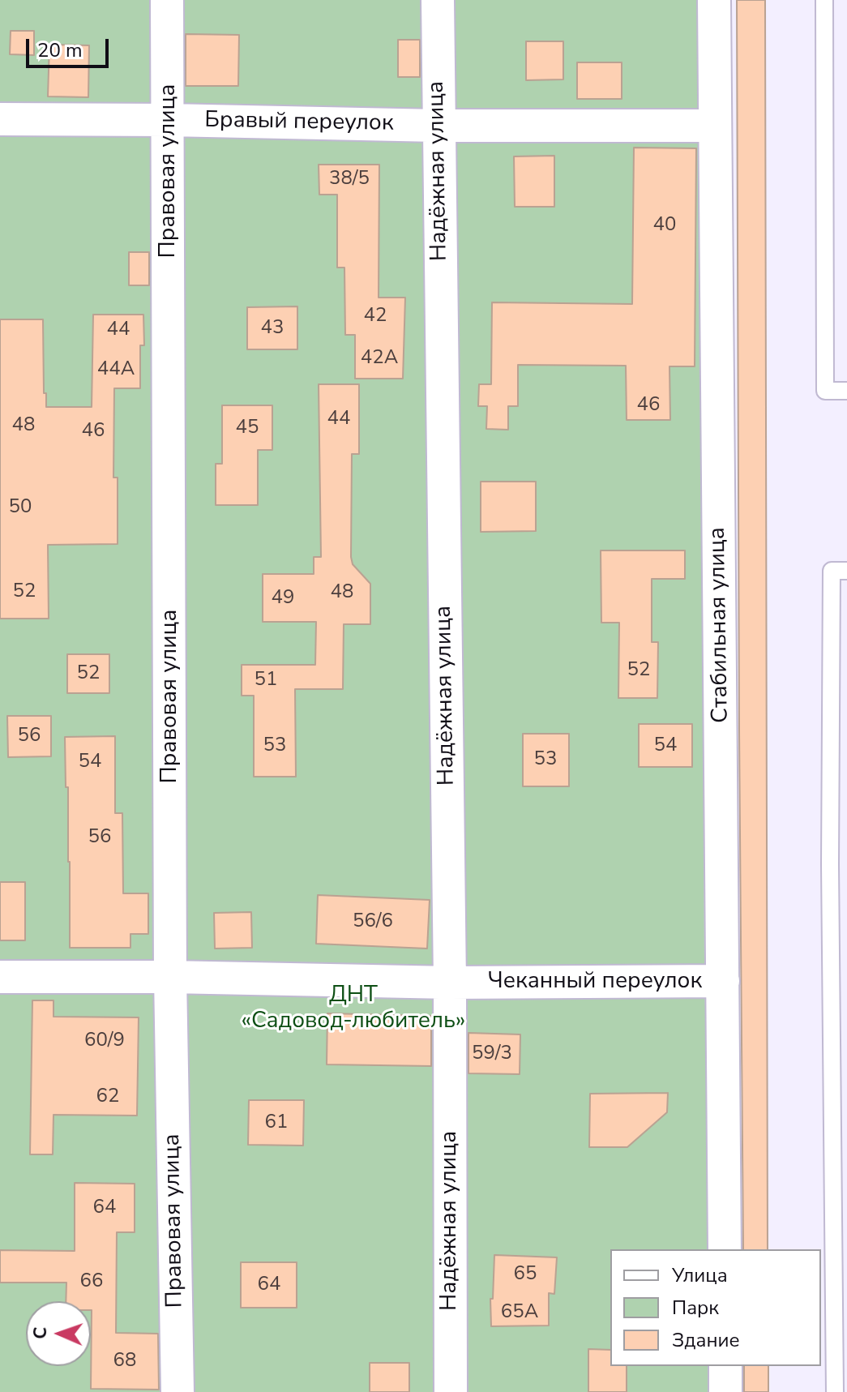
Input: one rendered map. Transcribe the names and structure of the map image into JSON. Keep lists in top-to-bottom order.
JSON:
{
  "streets": {
    "street": [
      "Бравый переулок",
      "Правовая улица",
      "Надёжная улица",
      "Стабильная улица",
      "Чеканный переулок"
    ]
  },
  "crossings": [
    ["Бравый переулок", "Правовая улица"],
    ["Бравый переулок", "Надёжная улица"],
    ["Бравый переулок", "Стабильная улица"],
    ["Правовая улица", "Чеканный переулок"],
    ["Надёжная улица", "Чеканный переулок"],
    ["Стабильная улица", "Чеканный переулок"]
  ],
  "parks": ["ДНТ «Садовод-любитель»"],
  "house_numbers": [
    "38/5",
    "40",
    "42",
    "43",
    "44",
    "42А",
    "44А",
    "46",
    "44",
    "48",
    "45",
    "46",
    "50",
    "52",
    "48",
    "49",
    "52",
    "52",
    "51",
    "56",
    "53",
    "54",
    "53",
    "54",
    "56",
    "56/6",
    "60/9",
    "59/3",
    "62",
    "61",
    "64",
    "65",
    "66",
    "64",
    "65А",
    "68"
  ],
  "legend": ["Улица", "Парк", "Здание"],
  "scale_bar": "20 m",
  "north": "left"
}
